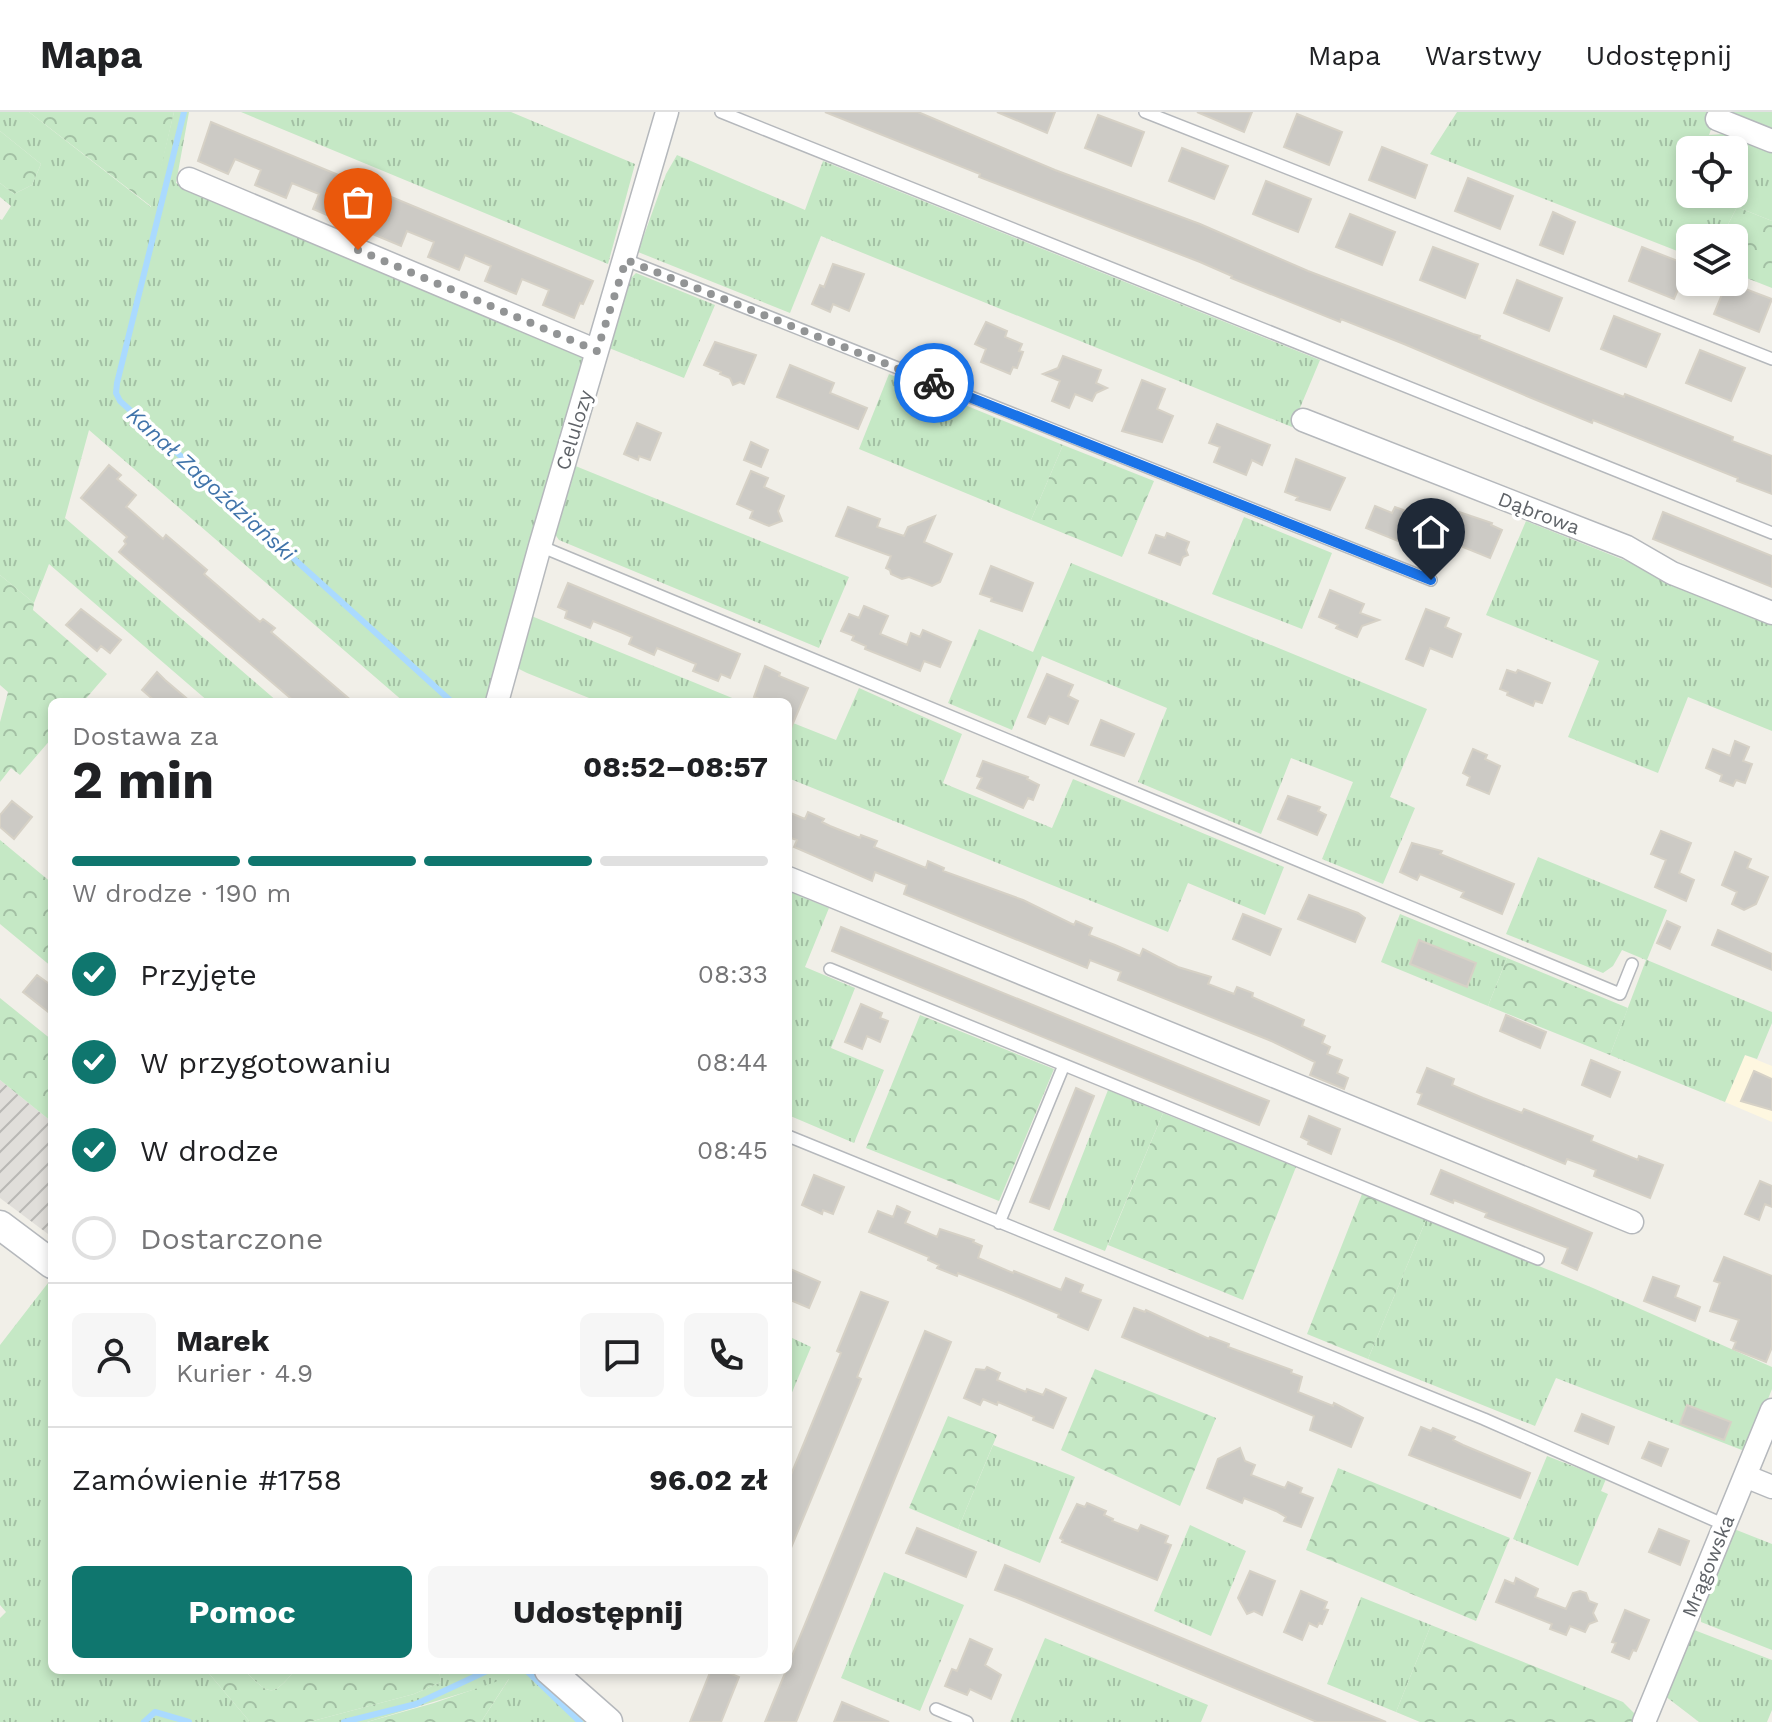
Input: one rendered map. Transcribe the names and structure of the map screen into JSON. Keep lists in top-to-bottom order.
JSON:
{
  "streets": {
    "street": ["Celulozy", "Dąbrowa", "Mrągowska"]
  },
  "water": ["Kanał Zagoździański"],
  "page": {
    "header": "Mapa",
    "nav": ["Mapa", "Warstwy", "Udostępnij"],
    "heading": ["2 min", "Dostawa za", "08:52–08:57"],
    "panel": [
      "Marek",
      "Kurier · 4.9",
      "Zamówienie #1758",
      "96.02 zł"
    ],
    "bar": "W drodze · 190 m",
    "list": [
      ["Przyjęte", "08:33"],
      ["W przygotowaniu", "08:44"],
      ["W drodze", "08:45"],
      "Dostarczone"
    ],
    "buttons": ["Pomoc", "Udostępnij"]
  }
}
